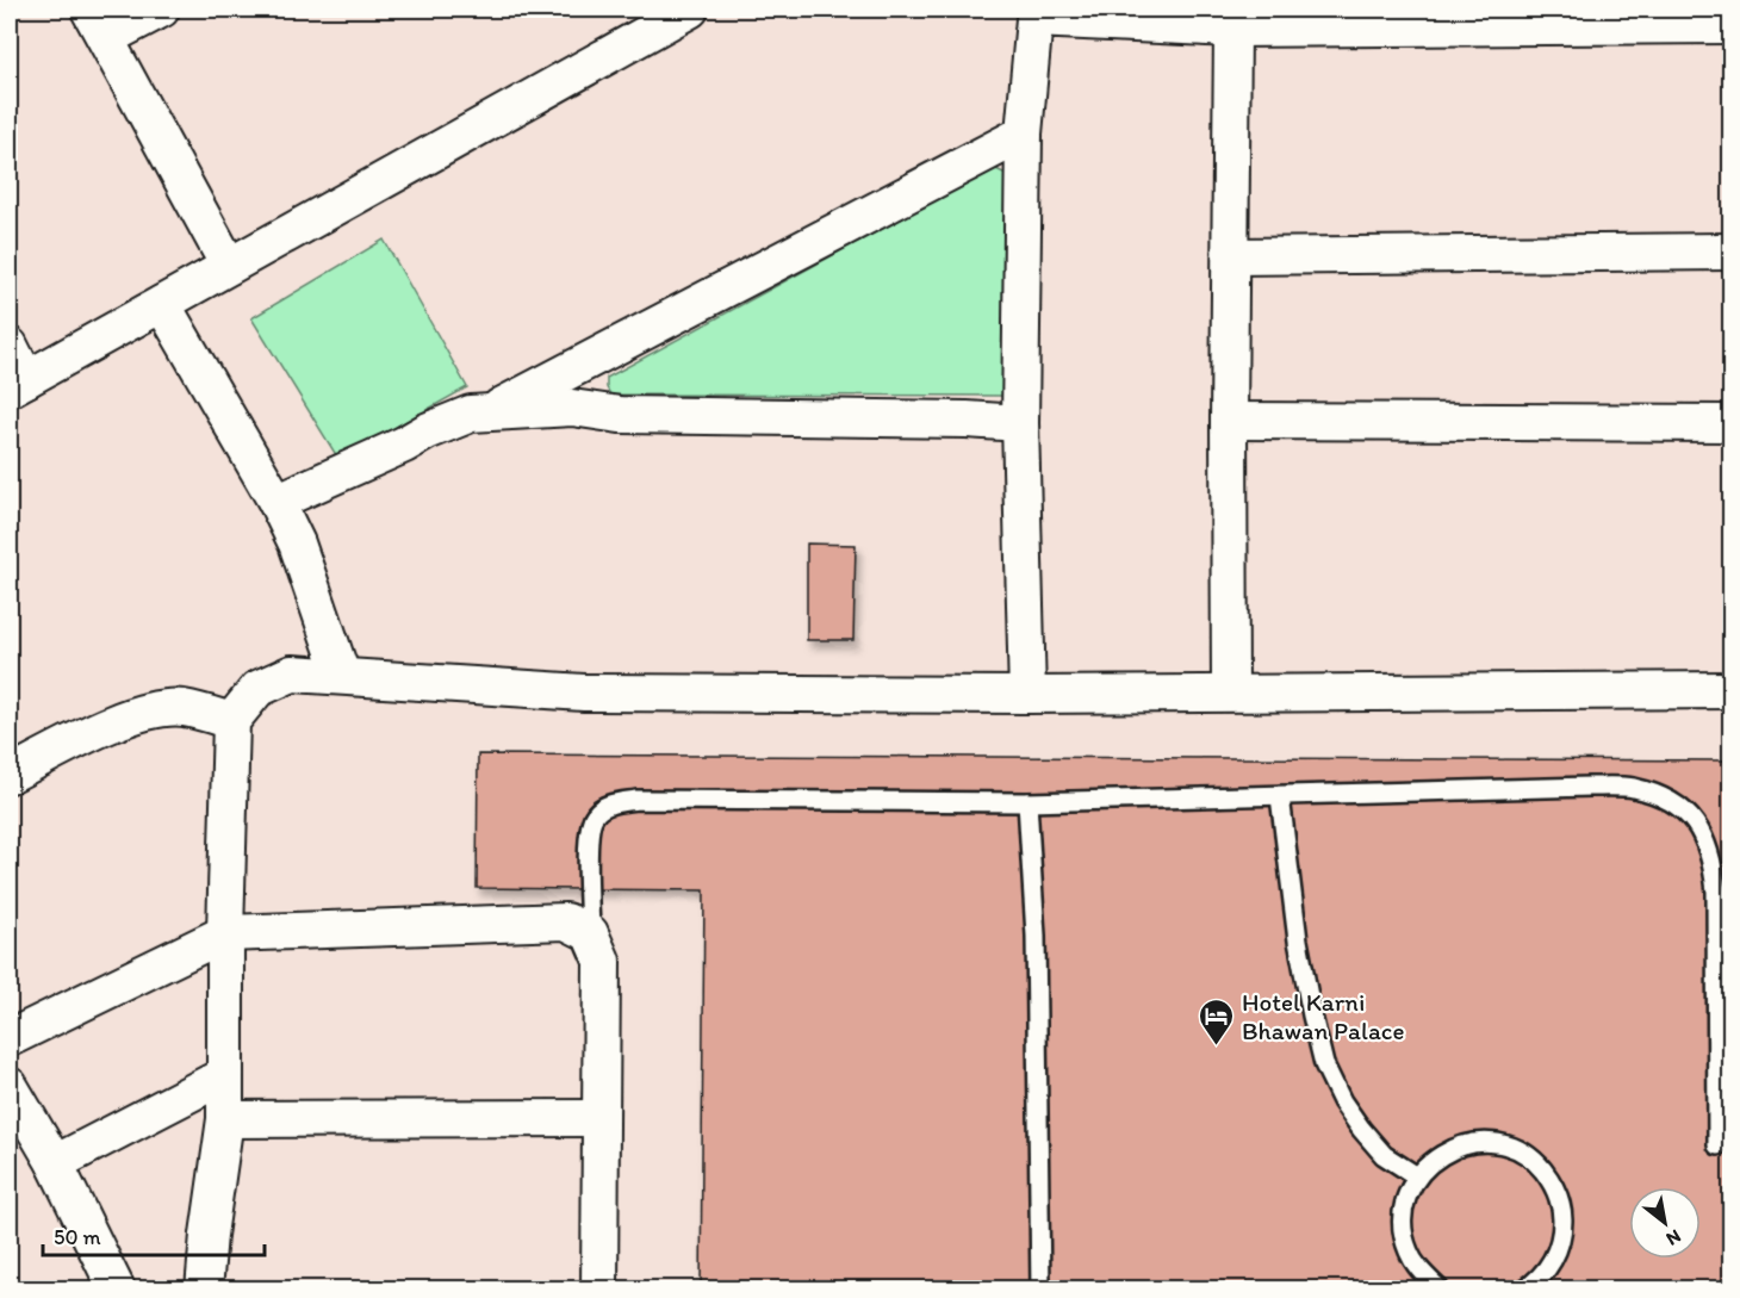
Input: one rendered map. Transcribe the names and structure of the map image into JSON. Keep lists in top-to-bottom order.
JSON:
{
  "places": {
    "hotel": ["Hotel Karni Bhawan Palace"]
  },
  "scale_bar": "50 m",
  "north": "bottom right"
}
